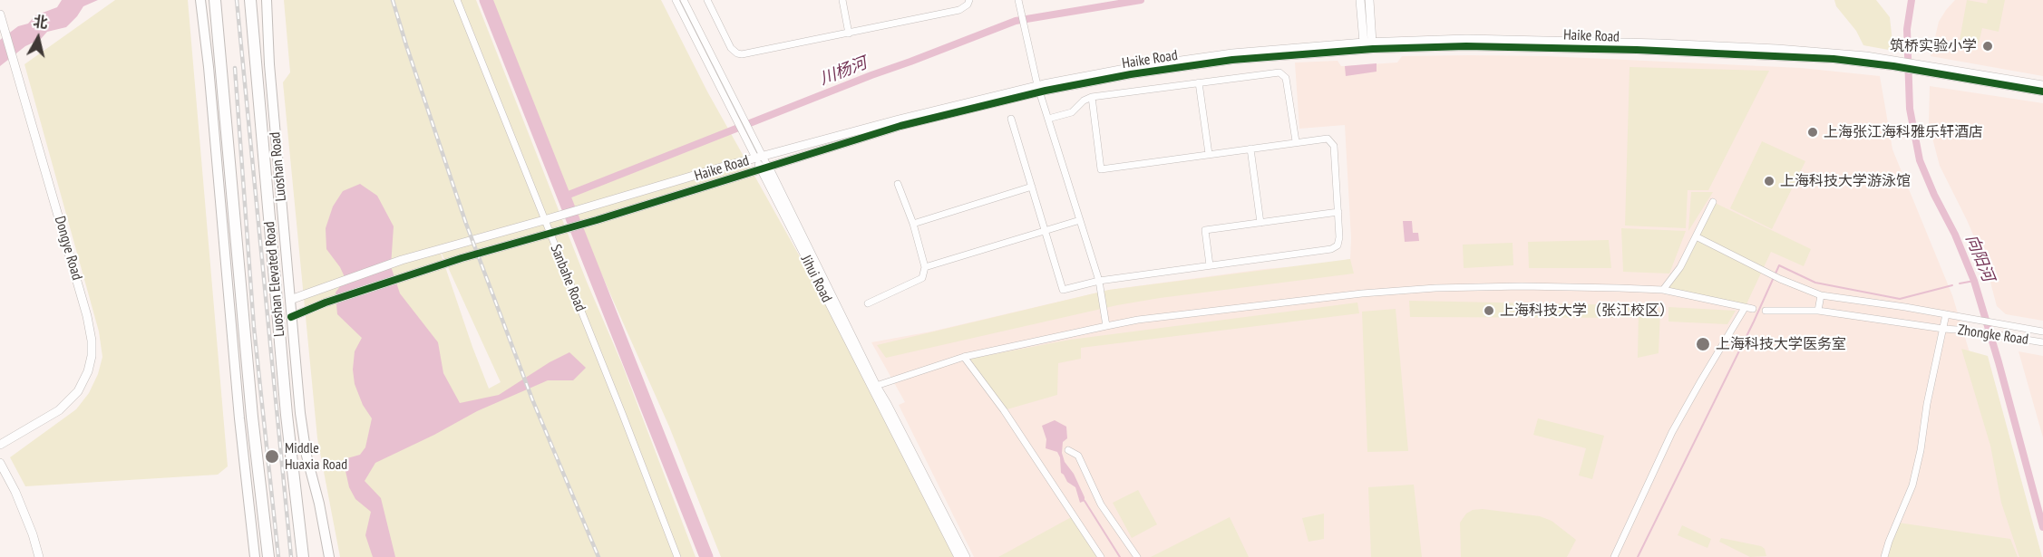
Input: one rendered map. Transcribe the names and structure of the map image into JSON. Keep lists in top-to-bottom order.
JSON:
{
  "streets": {
    "highway": ["Luoshan Elevated Road"],
    "main road": ["Luoshan Road"],
    "street": [
      "Haike Road",
      "Dongye Road",
      "Sanbahe Road",
      "Jihui Road",
      "Zhongke Road"
    ]
  },
  "crossings": [
    ["Haike Road", "Luoshan Road"],
    ["Haike Road", "Sanbahe Road"],
    ["Haike Road", "Jihui Road"]
  ],
  "water": ["川杨河", "向阳河"],
  "places": [
    "筑桥实验小学",
    "上海张江海科雅乐轩酒店",
    "上海科技大学游泳馆",
    "上海科技大学（张江校区）",
    "上海科技大学医务室",
    "Middle Huaxia Road"
  ],
  "north": "top"
}
